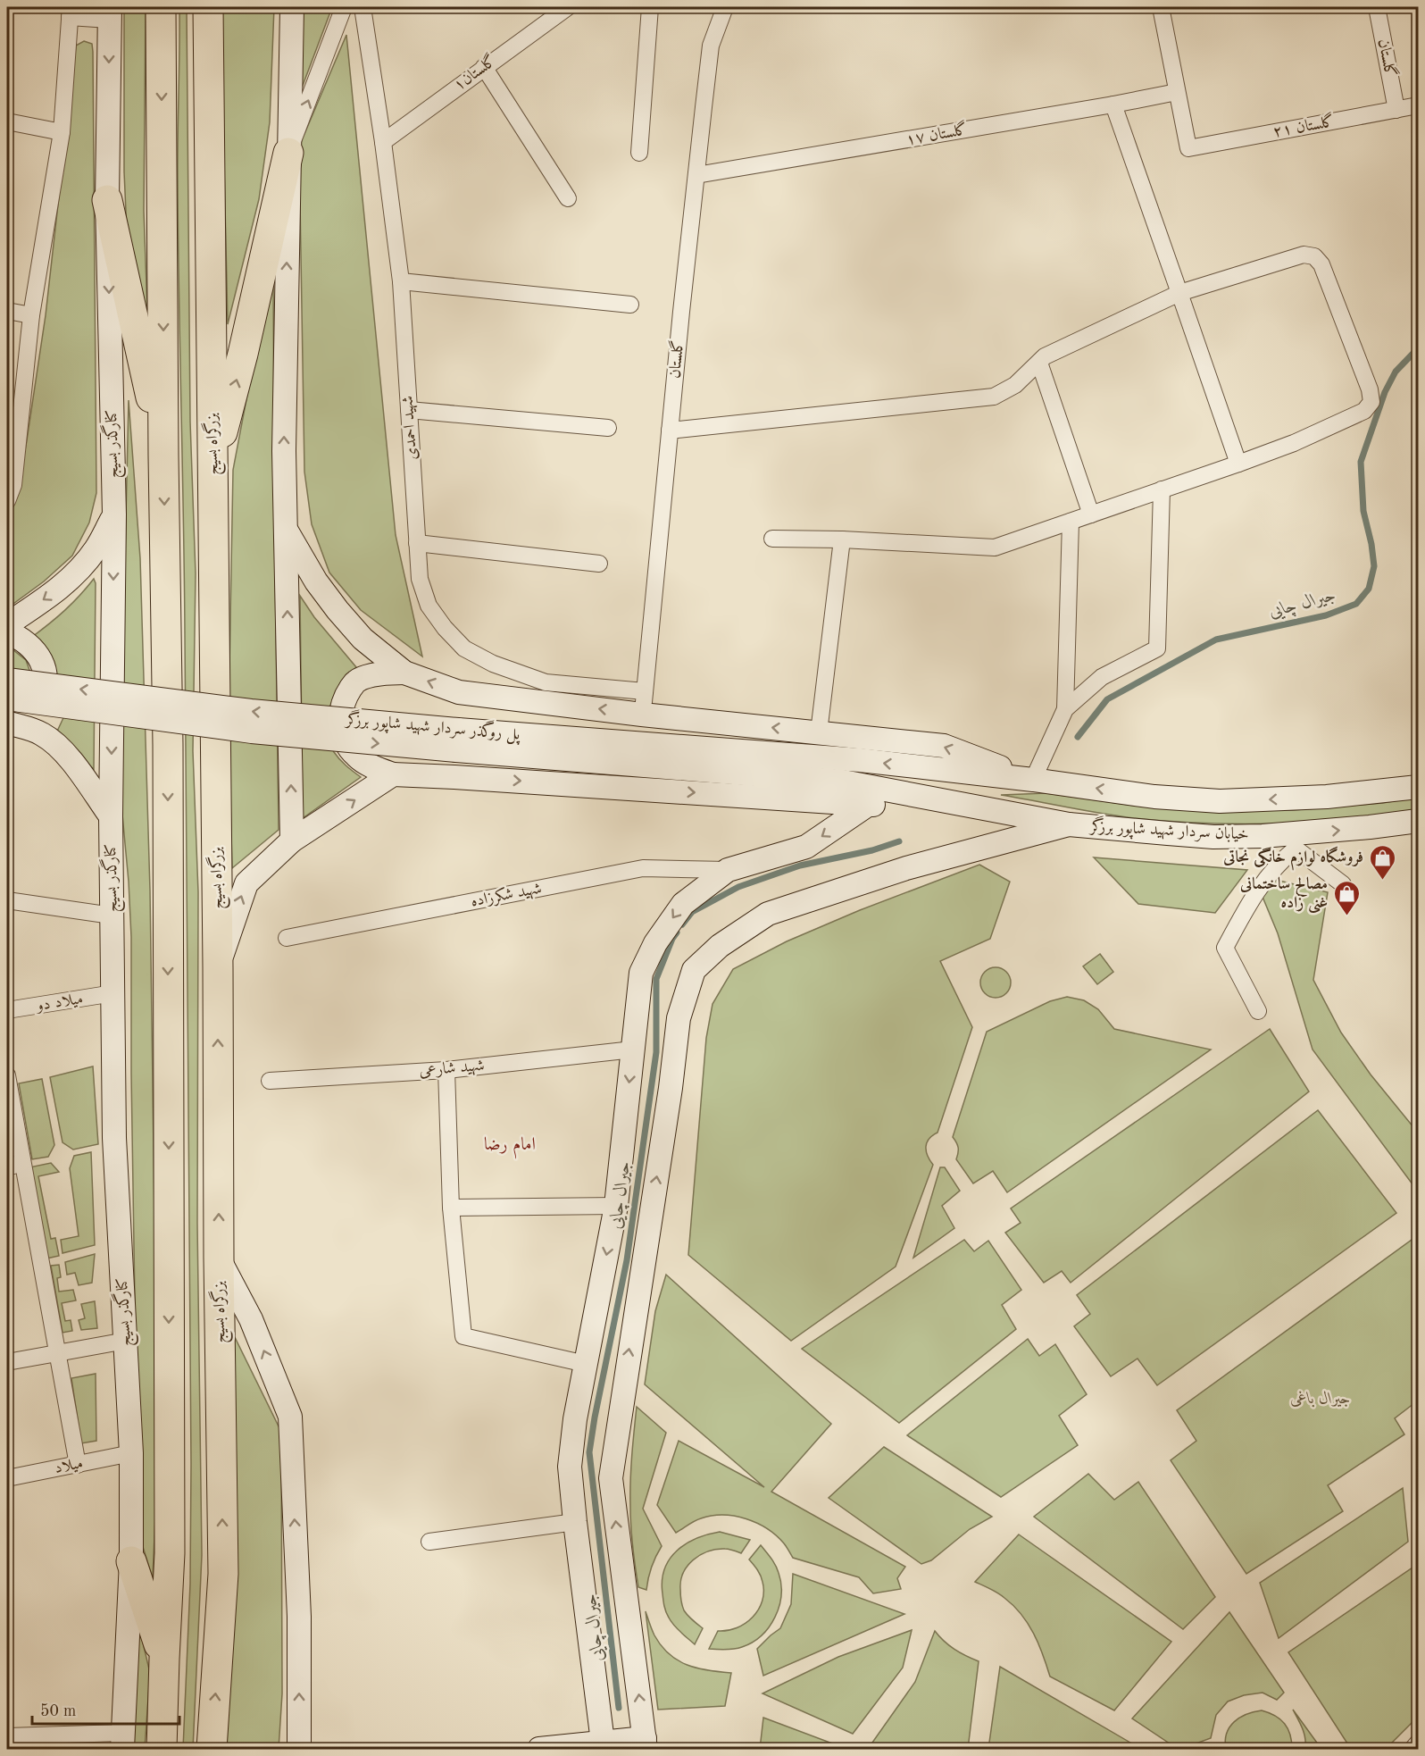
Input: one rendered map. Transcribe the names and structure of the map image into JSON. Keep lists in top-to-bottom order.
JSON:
{
  "streets": {
    "highway": ["بزرگراه بسیج"],
    "main road": ["کنارگذر بسیج", "پل روگذر سردار شهید شاپور برزگر", "خیابان سردار شهید شاپور برزگر"],
    "street": [
      "گلستان",
      "گلستان۱",
      "گلستان ۲۱",
      "گلستان ۱۷",
      "شهید احمدی",
      "شهید شکرزاده",
      "میلاد دو",
      "شهید شارعی",
      "میلاد"
    ]
  },
  "crossings": [
    ["گلستان", "گلستان ۲۱"],
    ["گلستان", "گلستان ۱۷"],
    ["گلستان", "شهید احمدی"],
    ["گلستان۱", "شهید احمدی"],
    ["گلستان ۲۱", "گلستان ۱۷"],
    ["کنارگذر بسیج", "میلاد دو"],
    ["کنارگذر بسیج", "میلاد"],
    ["پل روگذر سردار شهید شاپور برزگر", "خیابان سردار شهید شاپور برزگر"]
  ],
  "districts": ["امام رضا"],
  "water": ["جیرال چایی"],
  "parks": ["جیرال باغی"],
  "places": {
    "shop": ["فروشگاه لوازم خانگی نجاتی", "مصالح ساختمانی غنی زاده"]
  },
  "scale_bar": "50 m"
}
